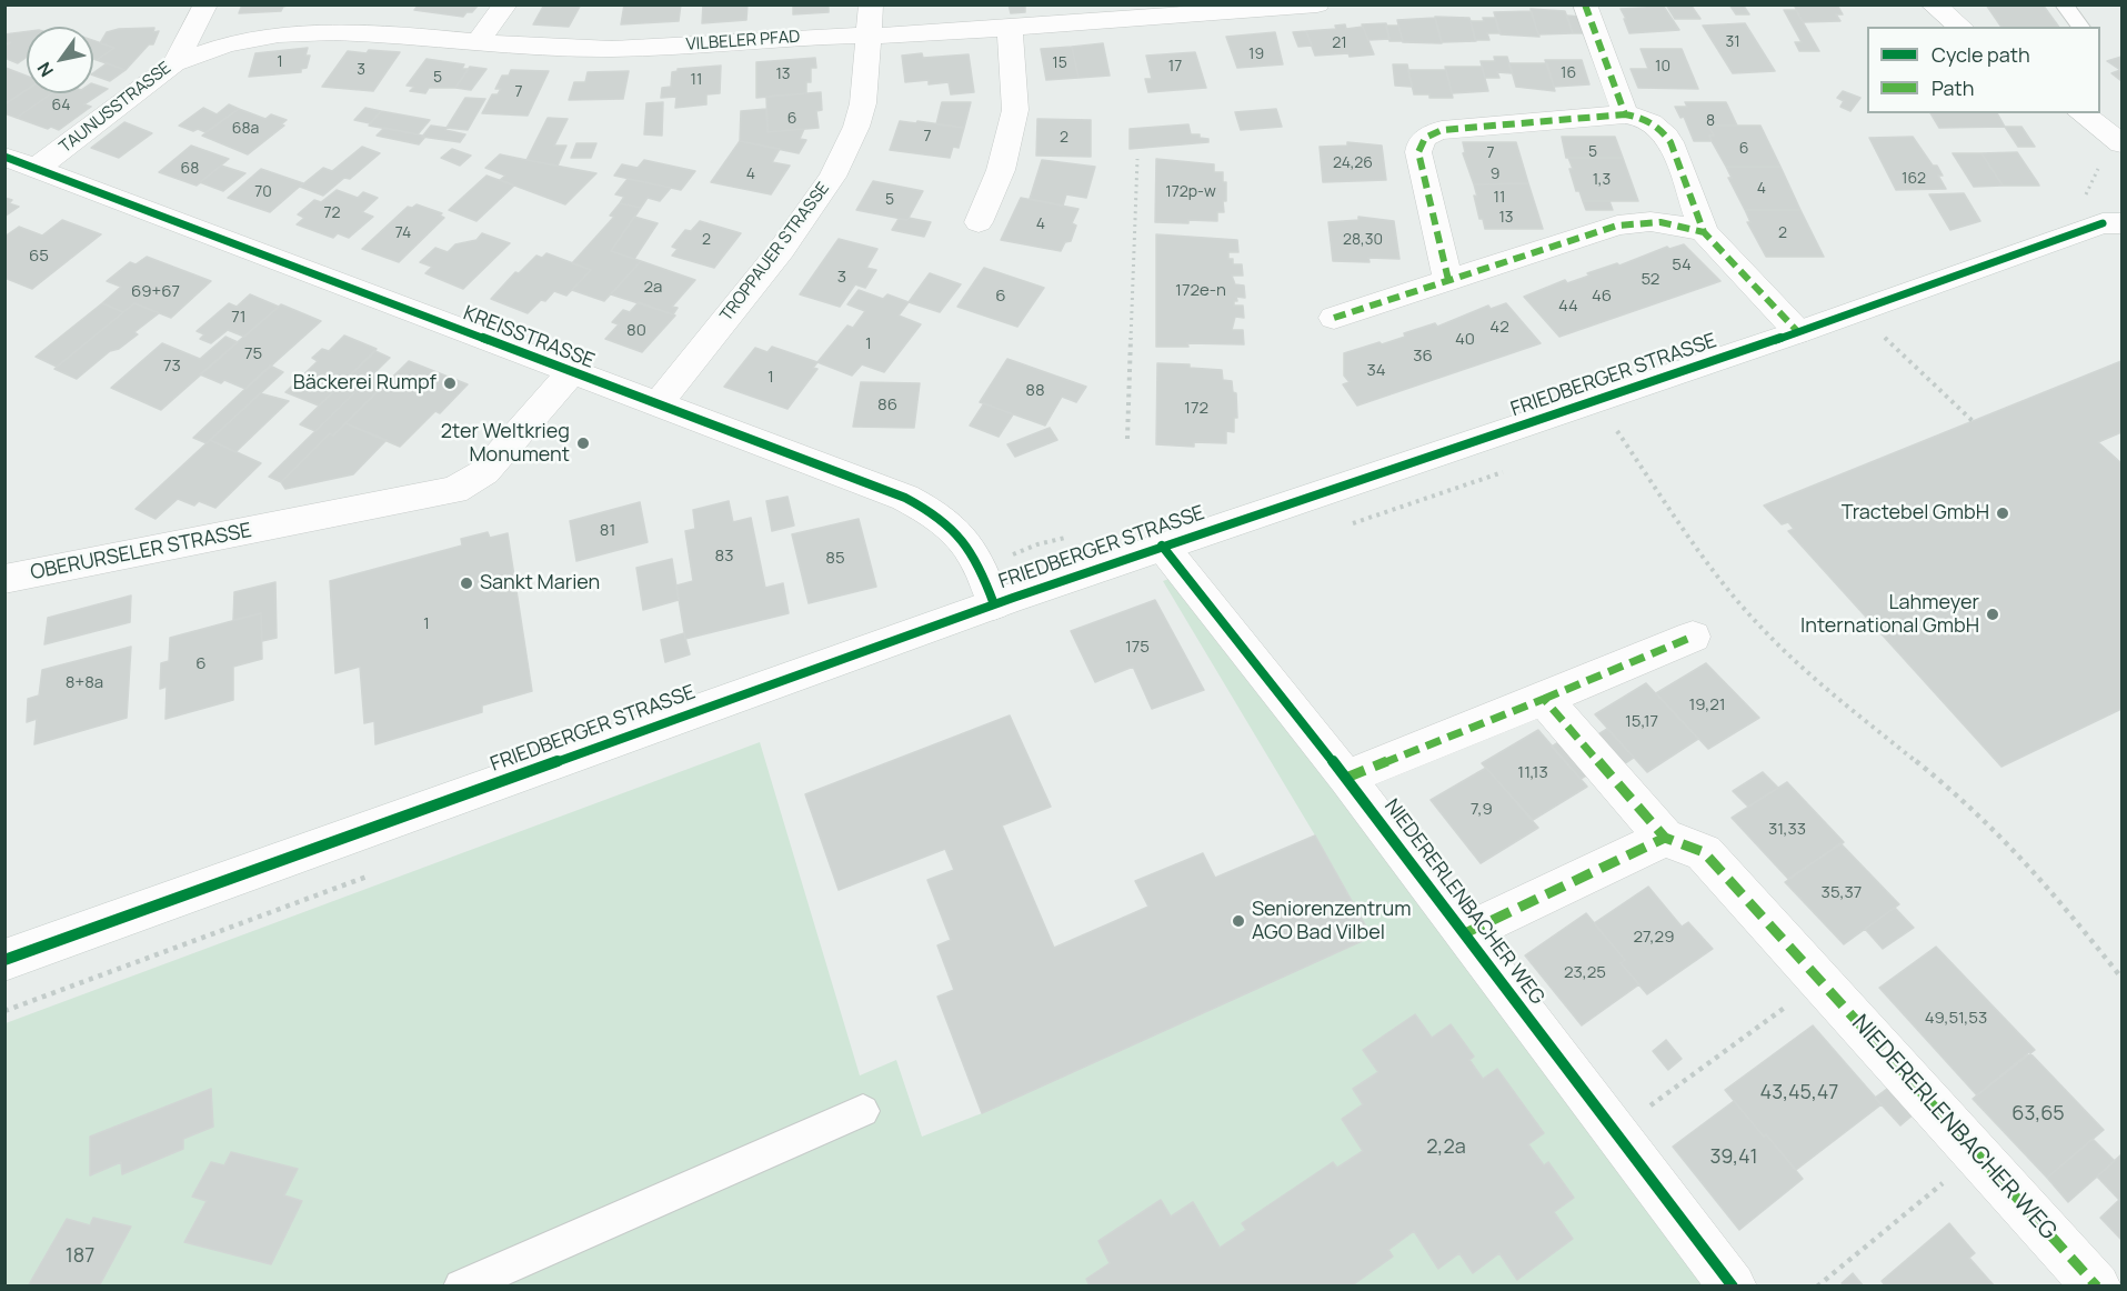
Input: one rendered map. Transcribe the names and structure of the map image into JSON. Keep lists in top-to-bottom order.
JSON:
{
  "streets": {
    "street": [
      "VILBELER PFAD",
      "TAUNUSSTRASSE",
      "TROPPAUER STRASSE",
      "KREISSTRASSE",
      "FRIEDBERGER STRASSE",
      "OBERURSELER STRASSE",
      "NIEDERERLENBACHER WEG"
    ]
  },
  "crossings": [
    ["VILBELER PFAD", "TAUNUSSTRASSE"],
    ["VILBELER PFAD", "TROPPAUER STRASSE"],
    ["TAUNUSSTRASSE", "KREISSTRASSE"],
    ["TROPPAUER STRASSE", "KREISSTRASSE"],
    ["KREISSTRASSE", "FRIEDBERGER STRASSE"],
    ["KREISSTRASSE", "OBERURSELER STRASSE"],
    ["FRIEDBERGER STRASSE", "NIEDERERLENBACHER WEG"]
  ],
  "places": [
    "Bäckerei Rumpf",
    "2ter Weltkrieg Monument",
    "Tractebel GmbH",
    "Sankt Marien",
    "Lahmeyer International GmbH",
    "Seniorenzentrum AGO Bad Vilbel"
  ],
  "house_numbers": [
    "31",
    "21",
    "19",
    "1",
    "15",
    "17",
    "10",
    "3",
    "16",
    "13",
    "5",
    "11",
    "7",
    "64",
    "6",
    "8",
    "68a",
    "7",
    "2",
    "6",
    "5",
    "7",
    "24,26",
    "68",
    "4",
    "9",
    "162",
    "1,3",
    "4",
    "70",
    "172p-w",
    "11",
    "5",
    "72",
    "13",
    "4",
    "74",
    "2",
    "2",
    "28,30",
    "65",
    "54",
    "3",
    "52",
    "2a",
    "172e-n",
    "69+67",
    "6",
    "46",
    "44",
    "71",
    "42",
    "80",
    "40",
    "1",
    "75",
    "36",
    "73",
    "34",
    "1",
    "88",
    "86",
    "172",
    "81",
    "83",
    "85",
    "1",
    "175",
    "6",
    "8+8a",
    "19,21",
    "15,17",
    "11,13",
    "7,9",
    "31,33",
    "35,37",
    "27,29",
    "23,25",
    "49,51,53",
    "43,45,47",
    "63,65",
    "2,2a",
    "39,41",
    "187"
  ],
  "legend": ["Cycle path", "Path"],
  "north": "bottom left"
}
